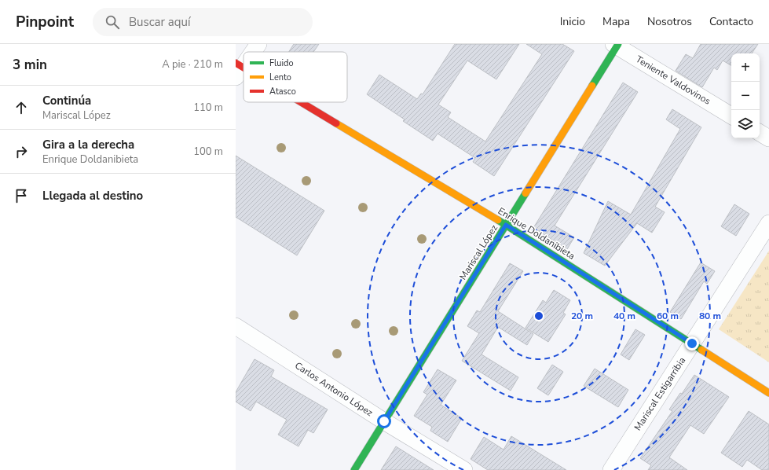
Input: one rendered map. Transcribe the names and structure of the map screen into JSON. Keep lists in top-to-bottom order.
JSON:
{
  "streets": {
    "street": [
      "Teniente Valdovinos",
      "Enrique Doldanibieta",
      "Mariscal López",
      "Carlos Antonio López",
      "Mariscal Estigarribia"
    ]
  },
  "crossings": [
    ["Teniente Valdovinos", "Mariscal López"],
    ["Enrique Doldanibieta", "Mariscal López"],
    ["Enrique Doldanibieta", "Mariscal Estigarribia"],
    ["Mariscal López", "Carlos Antonio López"]
  ],
  "legend": ["Fluido", "Lento", "Atasco"],
  "page": {
    "header": "Pinpoint",
    "search": "Buscar aquí",
    "nav": [
      "Inicio",
      "Mapa",
      "Nosotros",
      "Contacto"
    ],
    "heading": ["3 min", "A pie · 210 m"],
    "map_buttons": ["+", "−"],
    "list": [
      ["Continúa", "Mariscal López", "110 m"],
      ["Gira a la derecha", "Enrique Doldanibieta", "100 m"],
      "Llegada al destino"
    ]
  },
  "rings": [
    "20 m",
    "40 m",
    "60 m",
    "80 m"
  ]
}
